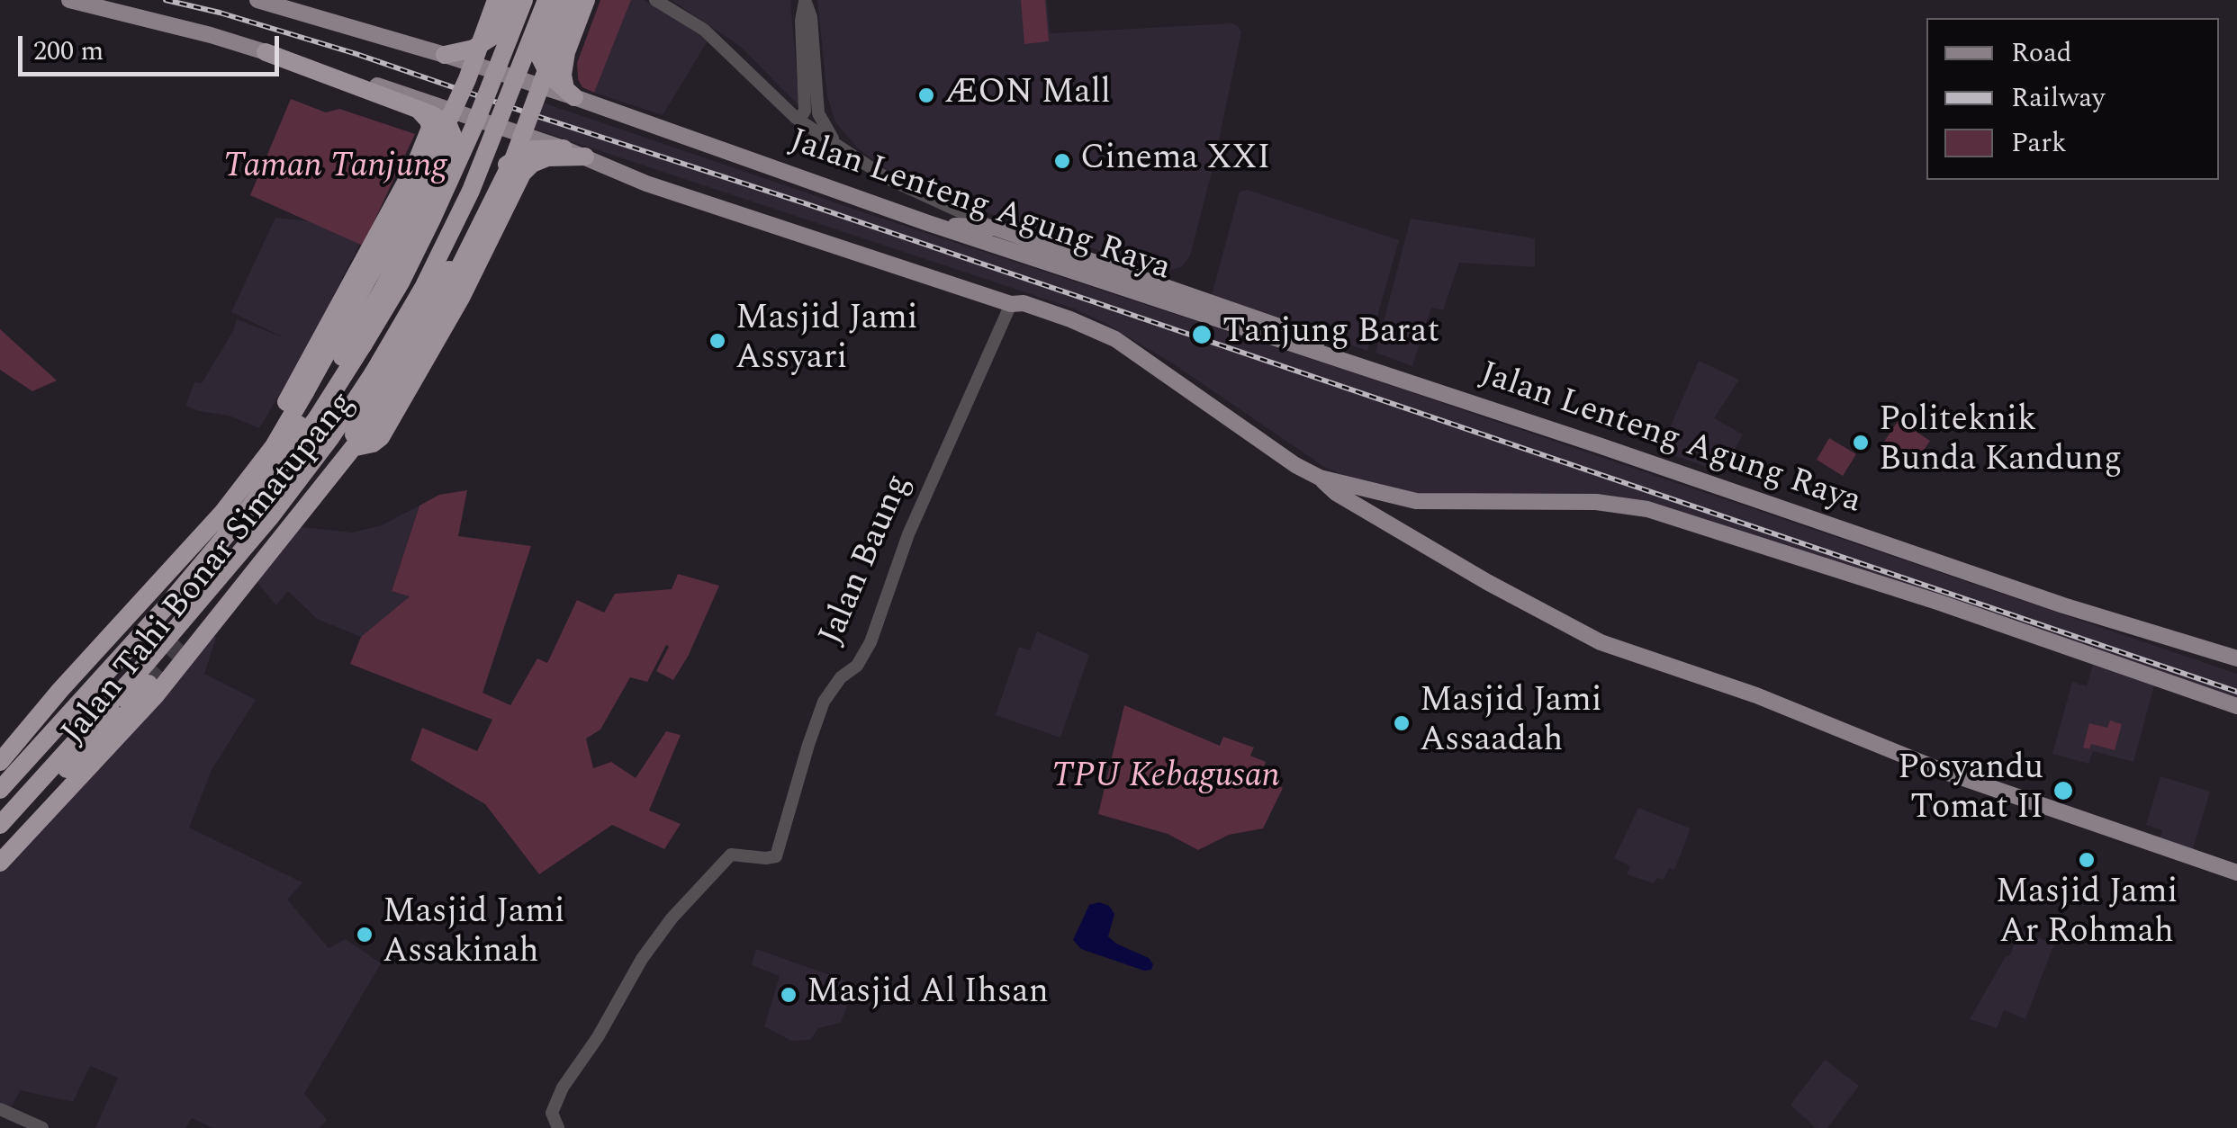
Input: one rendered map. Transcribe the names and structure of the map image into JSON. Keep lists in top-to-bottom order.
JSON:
{
  "streets": {
    "highway": ["Jalan Tahi Bonar Simatupang"],
    "main road": ["Jalan Lenteng Agung Raya"],
    "street": ["Jalan Baung"]
  },
  "crossings": [
    ["Jalan Lenteng Agung Raya", "Jalan Baung"]
  ],
  "parks": ["Taman Tanjung", "TPU Kebagusan"],
  "places": [
    "ÆON Mall",
    "Cinema XXI",
    "Tanjung Barat",
    "Masjid Jami Assyari",
    "Politeknik Bunda Kandung",
    "Masjid Jami Assaadah",
    "Posyandu Tomat II",
    "Masjid Jami Ar Rohmah",
    "Masjid Jami Assakinah",
    "Masjid Al Ihsan"
  ],
  "legend": ["Road", "Railway", "Park"],
  "scale_bar": "200 m"
}
